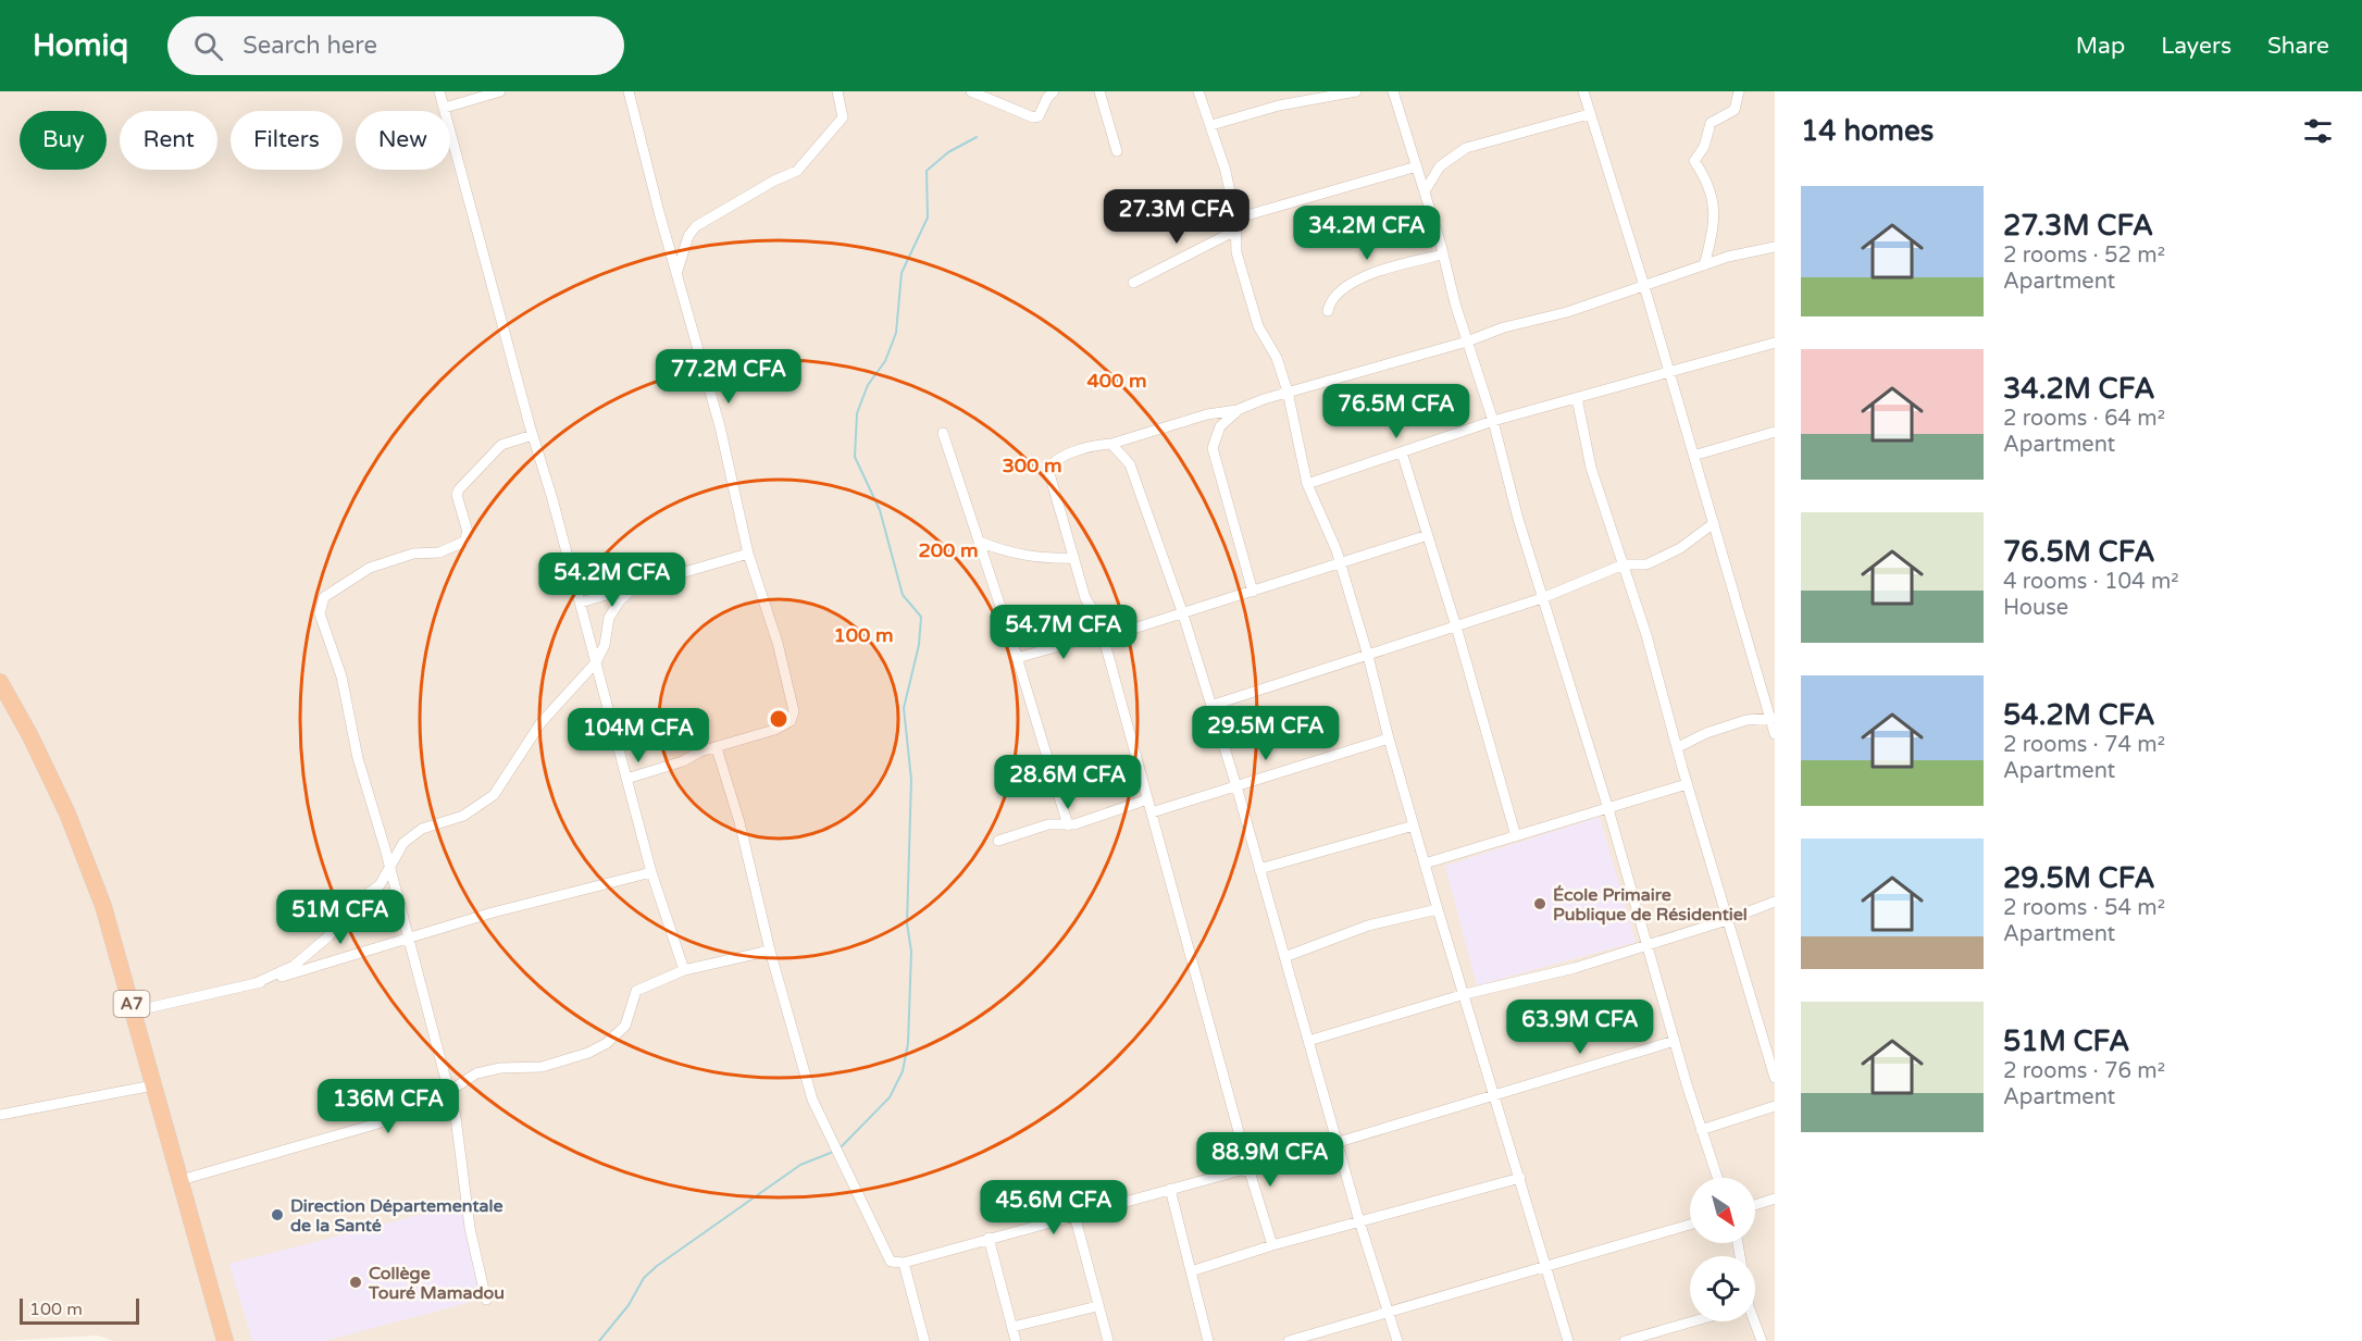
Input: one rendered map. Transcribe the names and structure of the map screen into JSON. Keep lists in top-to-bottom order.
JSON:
{
  "streets": {
    "highway": ["A7"]
  },
  "places": ["École Primaire Publique de Résidentiel", "Direction Départementale de la Santé", "Collège Touré Mamadou"],
  "scale_bar": "100 m",
  "north": "bottom right",
  "page": {
    "header": "Homiq",
    "search": "Search here",
    "nav": ["Map", "Layers", "Share"],
    "heading": "14 homes",
    "chip": [
      "Buy",
      "Rent",
      "Filters",
      "New"
    ],
    "list": [
      {
        "name": "27.3M CFA",
        "note": "2 rooms · 52 m² · Apartment"
      },
      {
        "name": "34.2M CFA",
        "note": "2 rooms · 64 m² · Apartment"
      },
      {
        "name": "76.5M CFA",
        "note": "4 rooms · 104 m² · House"
      },
      {
        "name": "54.2M CFA",
        "note": "2 rooms · 74 m² · Apartment"
      },
      {
        "name": "29.5M CFA",
        "note": "2 rooms · 54 m² · Apartment"
      },
      {
        "name": "51M CFA",
        "note": "2 rooms · 76 m² · Apartment"
      }
    ],
    "price": [
      "27.3M CFA",
      "34.2M CFA",
      "77.2M CFA",
      "76.5M CFA",
      "54.2M CFA",
      "54.7M CFA",
      "29.5M CFA",
      "104M CFA",
      "28.6M CFA",
      "51M CFA",
      "63.9M CFA",
      "136M CFA",
      "88.9M CFA",
      "45.6M CFA"
    ],
    "scale": "100 m"
  },
  "rings": [
    "400 m",
    "300 m",
    "200 m",
    "100 m"
  ]
}
